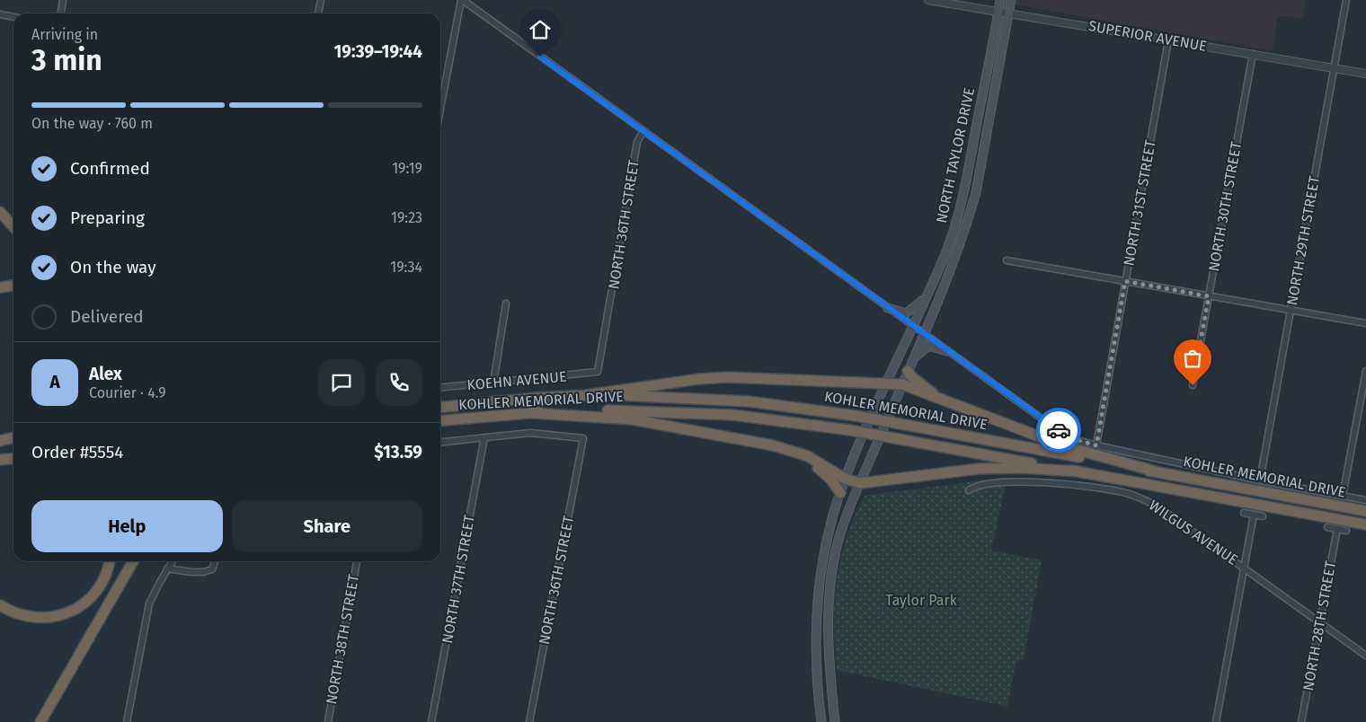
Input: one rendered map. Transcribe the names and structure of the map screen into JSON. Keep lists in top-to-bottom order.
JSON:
{
  "streets": {
    "highway": ["KOHLER MEMORIAL DRIVE"],
    "main road": ["NORTH TAYLOR DRIVE"],
    "street": [
      "SUPERIOR AVENUE",
      "NORTH 31ST STREET",
      "NORTH 30TH STREET",
      "NORTH 36TH STREET",
      "NORTH 29TH STREET",
      "KOEHN AVENUE",
      "WILGUS AVENUE",
      "NORTH 37TH STREET",
      "NORTH 28TH STREET",
      "NORTH 38TH STREET"
    ]
  },
  "crossings": [
    ["SUPERIOR AVENUE", "NORTH TAYLOR DRIVE"],
    ["SUPERIOR AVENUE", "NORTH 31ST STREET"],
    ["SUPERIOR AVENUE", "NORTH 30TH STREET"],
    ["SUPERIOR AVENUE", "NORTH 29TH STREET"],
    ["NORTH 36TH STREET", "KOEHN AVENUE"],
    ["NORTH 36TH STREET", "NORTH 37TH STREET"],
    ["WILGUS AVENUE", "NORTH 28TH STREET"]
  ],
  "parks": ["Taylor Park"],
  "page": {
    "heading": ["3 min", "Arriving in", "19:39–19:44"],
    "panel": [
      "Alex",
      "Courier · 4.9",
      "Order #5554",
      "$13.59"
    ],
    "bar": "On the way · 760 m",
    "list": [
      ["Confirmed", "19:19"],
      ["Preparing", "19:23"],
      ["On the way", "19:34"],
      "Delivered"
    ],
    "round": "A",
    "buttons": ["Help", "Share"]
  }
}
